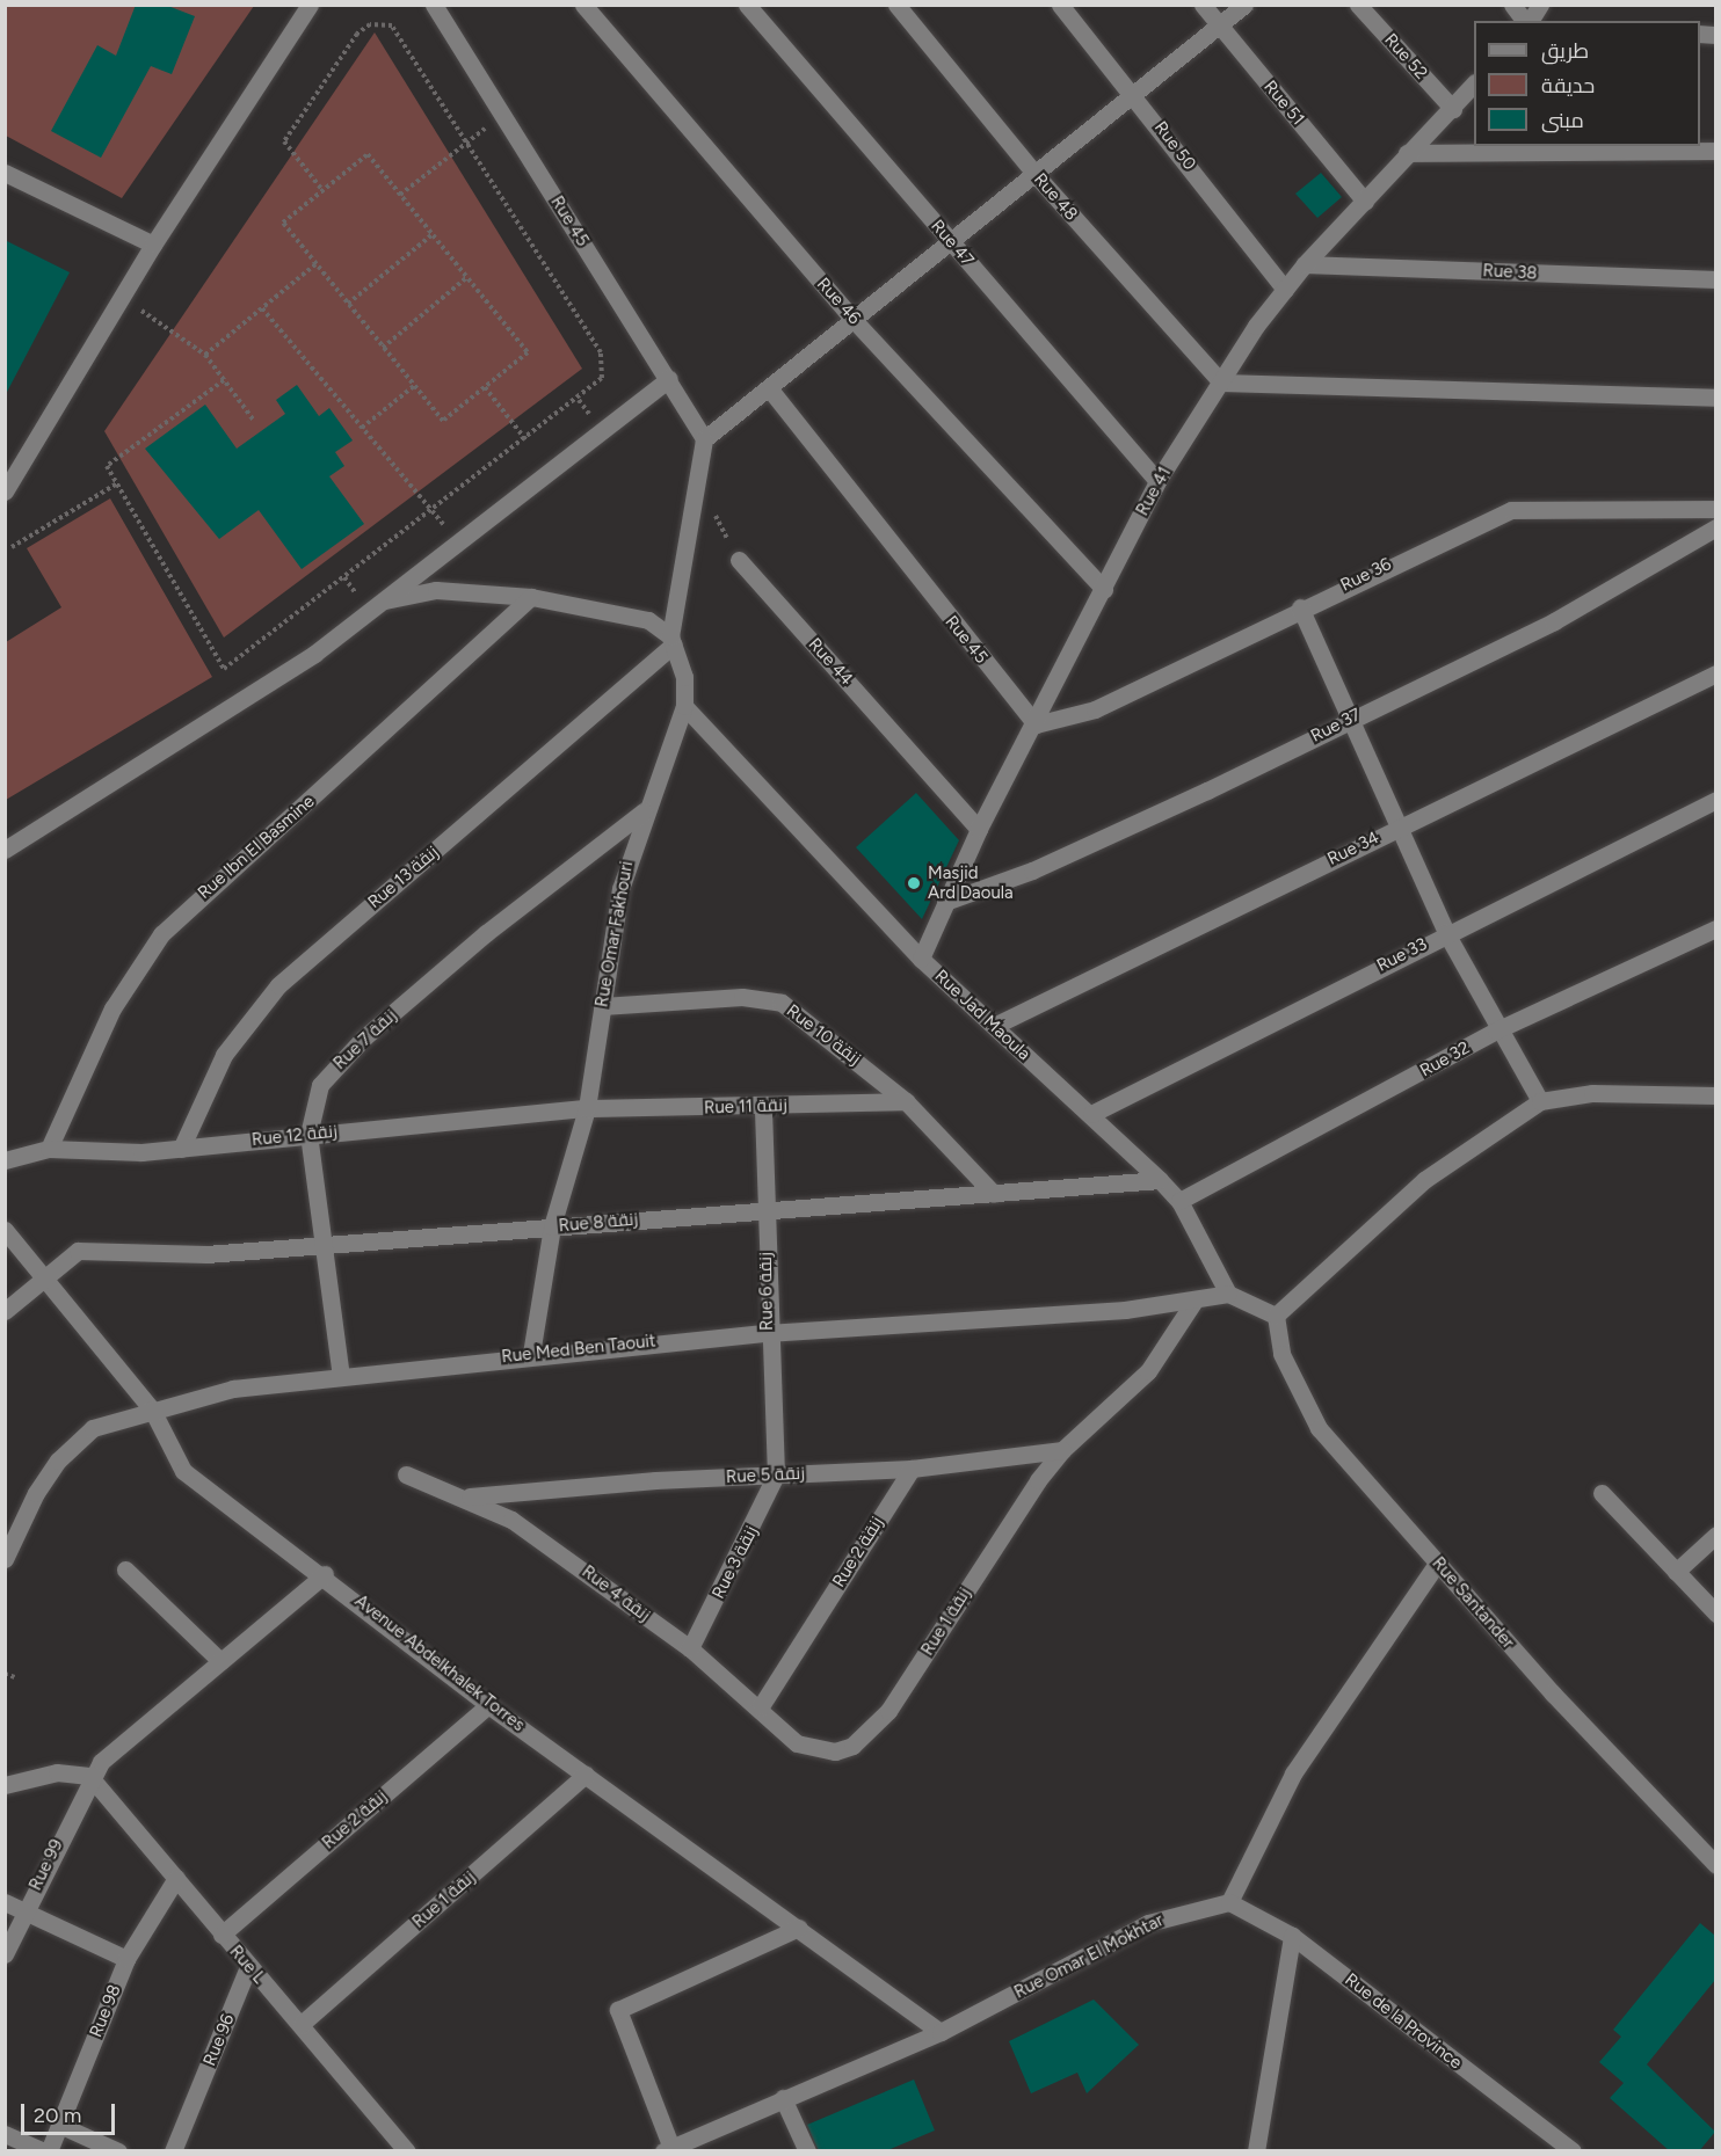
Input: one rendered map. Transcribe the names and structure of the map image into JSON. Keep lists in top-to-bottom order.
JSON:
{
  "streets": {
    "street": [
      "Rue 52",
      "Rue 51",
      "Rue 50",
      "Rue 48",
      "Rue 45",
      "Rue 47",
      "Rue 38",
      "Rue 46",
      "Rue 41",
      "Rue 36",
      "Rue 44",
      "Rue 37",
      "Rue Ibn El Basmine",
      "Rue 34",
      "Rue 13 زنقة",
      "Rue Omar Fakhouri",
      "Rue 33",
      "Rue Jad Maoula",
      "Rue 10 زنقة",
      "Rue 7 زنقة",
      "Rue 32",
      "Rue 11 زنقة",
      "Rue 12 زنقة",
      "Rue 8 زنقة",
      "Rue 6 زنقة",
      "Rue Med Ben Taouit",
      "Rue 5 زنقة",
      "Rue 2 زنقة",
      "Rue 3 زنقة",
      "Rue 4 زنقة",
      "Rue Santander",
      "Rue 1 زنقة",
      "Avenue Abdelkhalek Torres",
      "Rue 99",
      "Rue Omar El Mokhtar",
      "Rue L",
      "Rue 98",
      "Rue de la Province",
      "Rue 96"
    ]
  },
  "crossings": [
    ["Rue 52", "Rue 41"],
    ["Rue 51", "Rue 41"],
    ["Rue 50", "Rue 41"],
    ["Rue 48", "Rue 41"],
    ["Rue 45", "Rue 41"],
    ["Rue 45", "Rue 36"],
    ["Rue 47", "Rue 41"],
    ["Rue 38", "Rue 41"],
    ["Rue 46", "Rue 41"],
    ["Rue 41", "Rue 36"],
    ["Rue 41", "Rue 44"],
    ["Rue 41", "Rue 37"],
    ["Rue 41", "Rue Jad Maoula"],
    ["Rue Ibn El Basmine", "Rue 12 زنقة"],
    ["Rue 34", "Rue Jad Maoula"],
    ["Rue 13 زنقة", "Rue 12 زنقة"],
    ["Rue Omar Fakhouri", "Rue Jad Maoula"],
    ["Rue Omar Fakhouri", "Rue 10 زنقة"],
    ["Rue Omar Fakhouri", "Rue 7 زنقة"],
    ["Rue Omar Fakhouri", "Rue 11 زنقة"],
    ["Rue Omar Fakhouri", "Rue 12 زنقة"],
    ["Rue Omar Fakhouri", "Rue 8 زنقة"],
    ["Rue Omar Fakhouri", "Rue Med Ben Taouit"],
    ["Rue 33", "Rue Jad Maoula"],
    ["Rue Jad Maoula", "Rue 32"],
    ["Rue Jad Maoula", "Rue 8 زنقة"],
    ["Rue Jad Maoula", "Rue Med Ben Taouit"],
    ["Rue 10 زنقة", "Rue 11 زنقة"],
    ["Rue 10 زنقة", "Rue 8 زنقة"],
    ["Rue 7 زنقة", "Rue 12 زنقة"],
    ["Rue 7 زنقة", "Rue 8 زنقة"],
    ["Rue 7 زنقة", "Rue Med Ben Taouit"],
    ["Rue 11 زنقة", "Rue 12 زنقة"],
    ["Rue 11 زنقة", "Rue 6 زنقة"],
    ["Rue 8 زنقة", "Rue 6 زنقة"],
    ["Rue 8 زنقة", "Avenue Abdelkhalek Torres"],
    ["Rue 6 زنقة", "Rue Med Ben Taouit"],
    ["Rue 6 زنقة", "Rue 5 زنقة"],
    ["Rue 6 زنقة", "Rue 3 زنقة"],
    ["Rue Med Ben Taouit", "Rue 1 زنقة"],
    ["Rue Med Ben Taouit", "Avenue Abdelkhalek Torres"],
    ["Rue 5 زنقة", "Rue 2 زنقة"],
    ["Rue 5 زنقة", "Rue 3 زنقة"],
    ["Rue 5 زنقة", "Rue 4 زنقة"],
    ["Rue 5 زنقة", "Rue 1 زنقة"],
    ["Rue 2 زنقة", "Rue 4 زنقة"],
    ["Rue 2 زنقة", "Avenue Abdelkhalek Torres"],
    ["Rue 2 زنقة", "Rue L"],
    ["Rue 3 زنقة", "Rue 4 زنقة"],
    ["Rue 4 زنقة", "Rue 1 زنقة"],
    ["Rue 1 زنقة", "Avenue Abdelkhalek Torres"],
    ["Rue 1 زنقة", "Rue L"],
    ["Avenue Abdelkhalek Torres", "Rue 99"],
    ["Avenue Abdelkhalek Torres", "Rue Omar El Mokhtar"],
    ["Rue 99", "Rue L"],
    ["Rue Omar El Mokhtar", "Rue de la Province"],
    ["Rue L", "Rue 98"],
    ["Rue L", "Rue 96"]
  ],
  "places": ["Masjid Ard Daoula"],
  "legend": ["طريق", "حديقة", "مبنى"],
  "scale_bar": "20 m"
}
